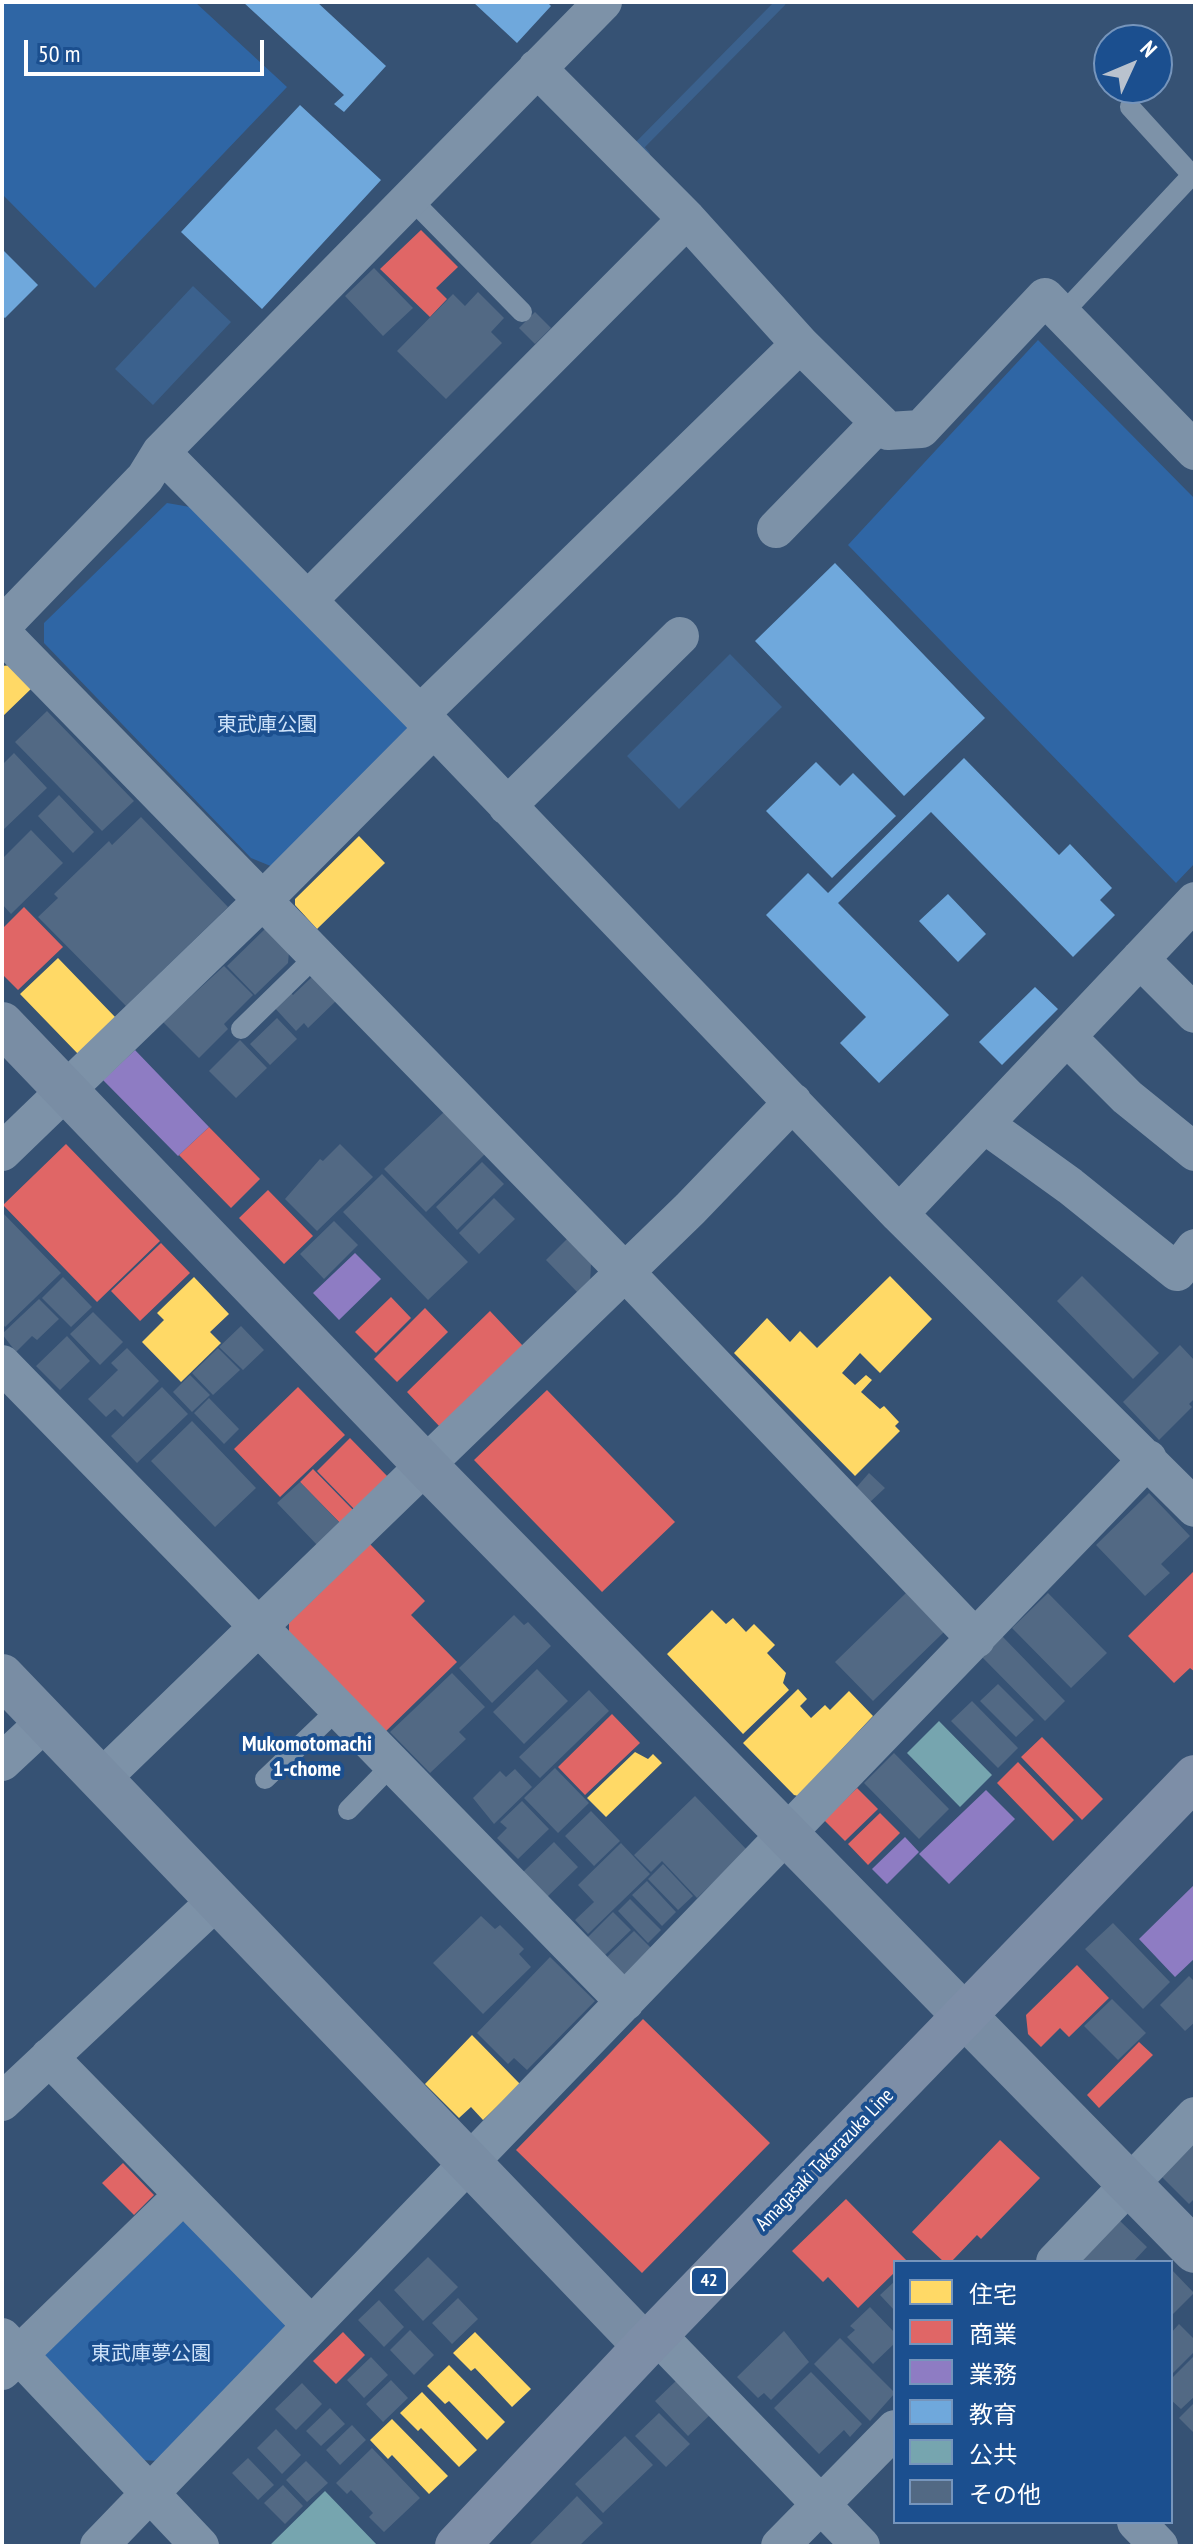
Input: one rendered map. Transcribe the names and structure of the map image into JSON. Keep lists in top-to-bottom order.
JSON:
{
  "streets": {
    "main road": ["Amagasaki Takarazuka Line", "42"]
  },
  "districts": ["Mukomotomachi 1-chome"],
  "parks": ["東武庫公園", "東武庫夢公園"],
  "legend": [
    "住宅",
    "商業",
    "業務",
    "教育",
    "公共",
    "その他"
  ],
  "scale_bar": "50 m",
  "north": "top right"
}
